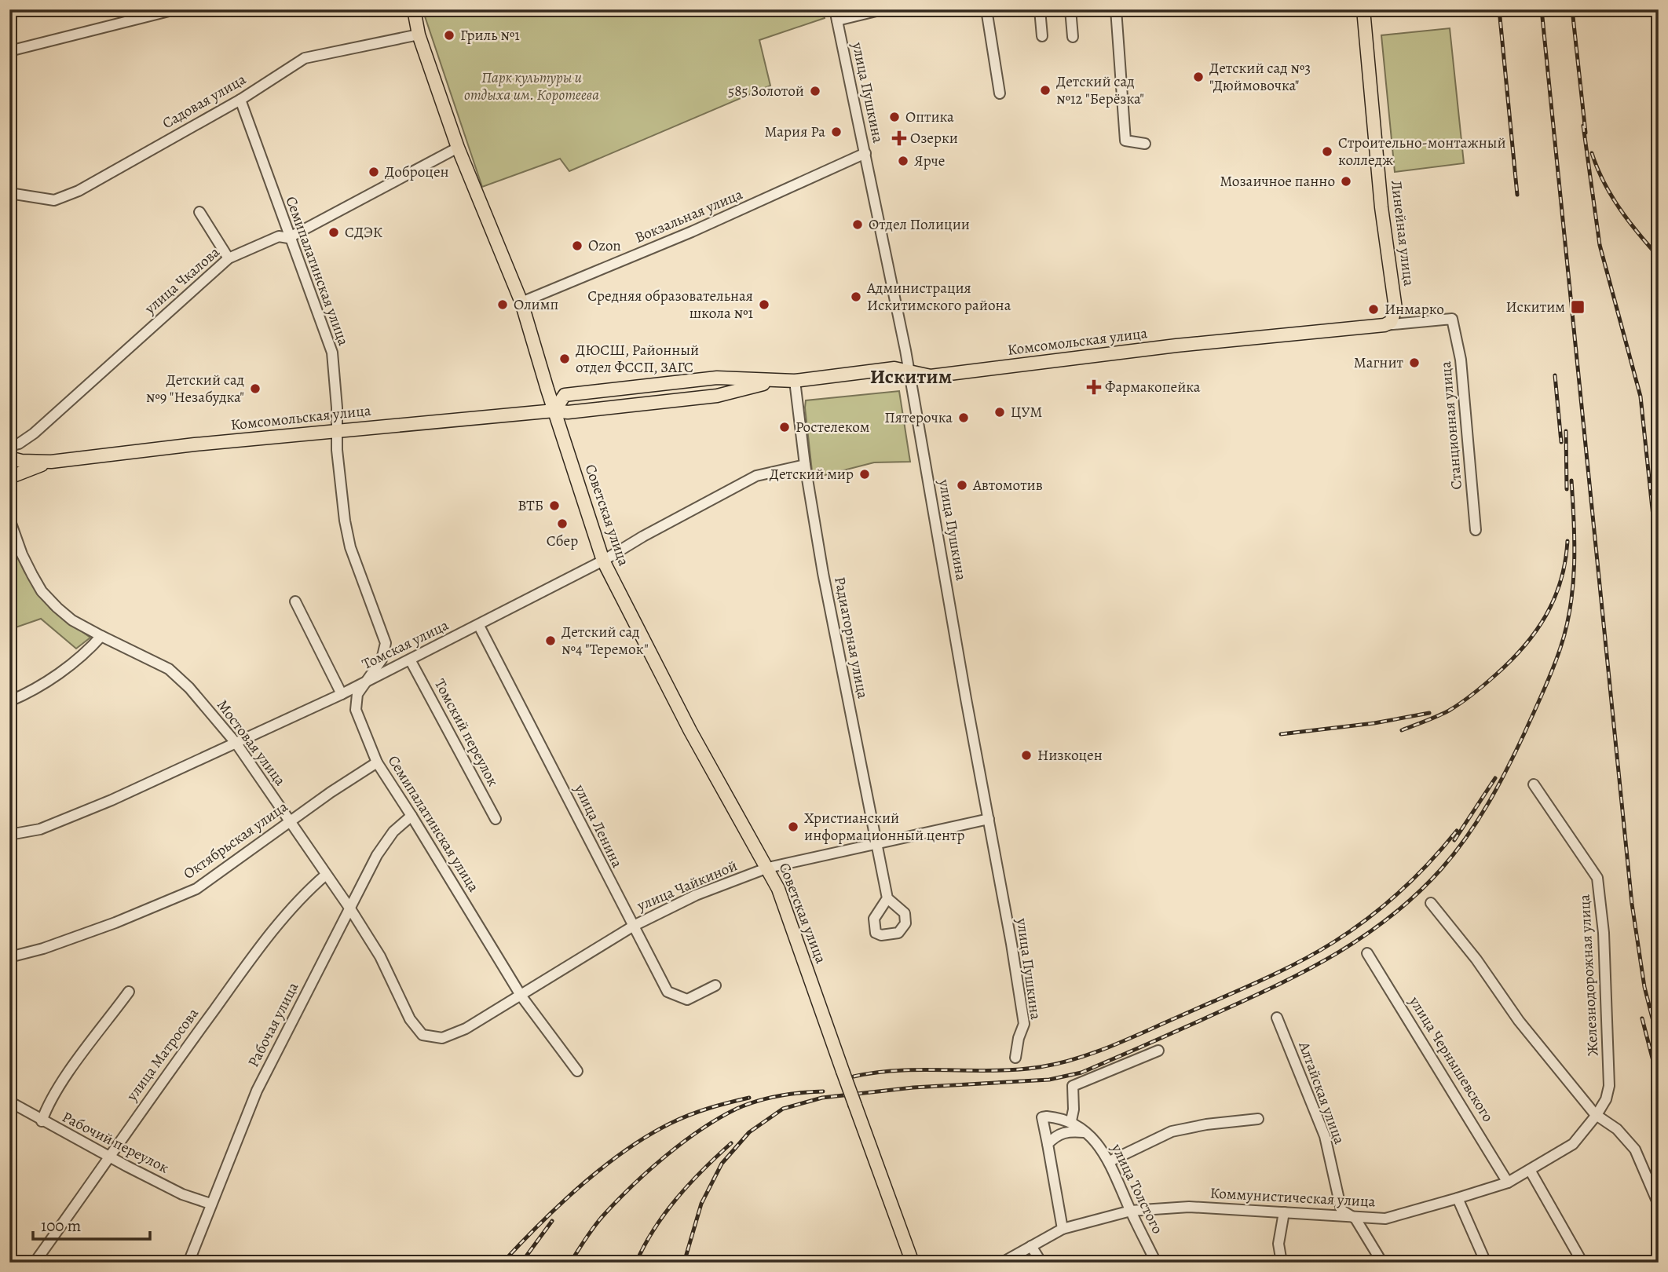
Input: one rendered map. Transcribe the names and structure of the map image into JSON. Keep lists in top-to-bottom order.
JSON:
{
  "streets": {
    "main road": ["Линейная улица", "Комсомольская улица", "Советская улица"],
    "street": [
      "улица Пушкина",
      "Садовая улица",
      "Вокзальная улица",
      "Семипалатинская улица",
      "улица Чкалова",
      "Станционная улица",
      "Радиаторная улица",
      "Томская улица",
      "Томский переулок",
      "Мостовая улица",
      "улица Ленина",
      "Октябрьская улица",
      "улица Чайкиной",
      "Железнодорожная улица",
      "Рабочая улица",
      "улица Матросова",
      "улица Чернышевского",
      "Алтайская улица",
      "Рабочий переулок",
      "улица Толстого",
      "Коммунистическая улица"
    ]
  },
  "crossings": [
    ["улица Пушкина", "Вокзальная улица"],
    ["улица Пушкина", "Комсомольская улица"],
    ["улица Пушкина", "улица Чайкиной"],
    ["Садовая улица", "Семипалатинская улица"],
    ["Садовая улица", "Советская улица"],
    ["Вокзальная улица", "Советская улица"],
    ["Линейная улица", "Комсомольская улица"],
    ["Линейная улица", "Станционная улица"],
    ["Семипалатинская улица", "улица Чкалова"],
    ["Семипалатинская улица", "Комсомольская улица"],
    ["Семипалатинская улица", "Томская улица"],
    ["Семипалатинская улица", "Октябрьская улица"],
    ["Семипалатинская улица", "улица Чайкиной"],
    ["Семипалатинская улица", "Рабочая улица"],
    ["улица Чкалова", "Советская улица"],
    ["Комсомольская улица", "Станционная улица"],
    ["Комсомольская улица", "Советская улица"],
    ["Комсомольская улица", "Радиаторная улица"],
    ["Советская улица", "Томская улица"],
    ["Советская улица", "улица Чайкиной"],
    ["Радиаторная улица", "Томская улица"],
    ["Радиаторная улица", "улица Чайкиной"],
    ["Томская улица", "Томский переулок"],
    ["Томская улица", "Мостовая улица"],
    ["Томская улица", "улица Ленина"],
    ["Мостовая улица", "Октябрьская улица"],
    ["Мостовая улица", "улица Чайкиной"],
    ["Мостовая улица", "Рабочая улица"],
    ["Мостовая улица", "улица Матросова"],
    ["улица Ленина", "улица Чайкиной"],
    ["Железнодорожная улица", "Коммунистическая улица"],
    ["Рабочая улица", "Рабочий переулок"],
    ["улица Матросова", "Рабочий переулок"],
    ["улица Чернышевского", "Коммунистическая улица"],
    ["Алтайская улица", "Коммунистическая улица"],
    ["улица Толстого", "Коммунистическая улица"]
  ],
  "districts": ["Искитим"],
  "parks": ["Парк культуры и отдыха им. Коротеева"],
  "places": {
    "other": [
      "Гриль №1",
      "Детский сад №3 \"Дюймовочка\"",
      "Детский сад №12 \"Берёзка\"",
      "585 Золотой",
      "Оптика",
      "Мария Ра",
      "Строительно-монтажный колледж",
      "Ярче",
      "Доброцен",
      "Мозаичное панно",
      "Отдел Полиции",
      "СДЭК",
      "Ozon",
      "Администрация Искитимского района",
      "Олимп",
      "Средняя образовательная школа №1",
      "Инмарко",
      "ДЮСШ, Районный отдел ФССП, ЗАГС",
      "Магнит",
      "Детский сад №9 \"Незабудка\"",
      "ЦУМ",
      "Пятерочка",
      "Ростелеком",
      "Детский мир",
      "Автомотив",
      "ВТБ",
      "Сбер",
      "Детский сад №4 \"Теремок\"",
      "Низкоцен",
      "Христианский информационный центр"
    ],
    "health": ["Озерки", "Фармакопейка"],
    "transit": ["Искитим"]
  },
  "scale_bar": "100 m"
}
